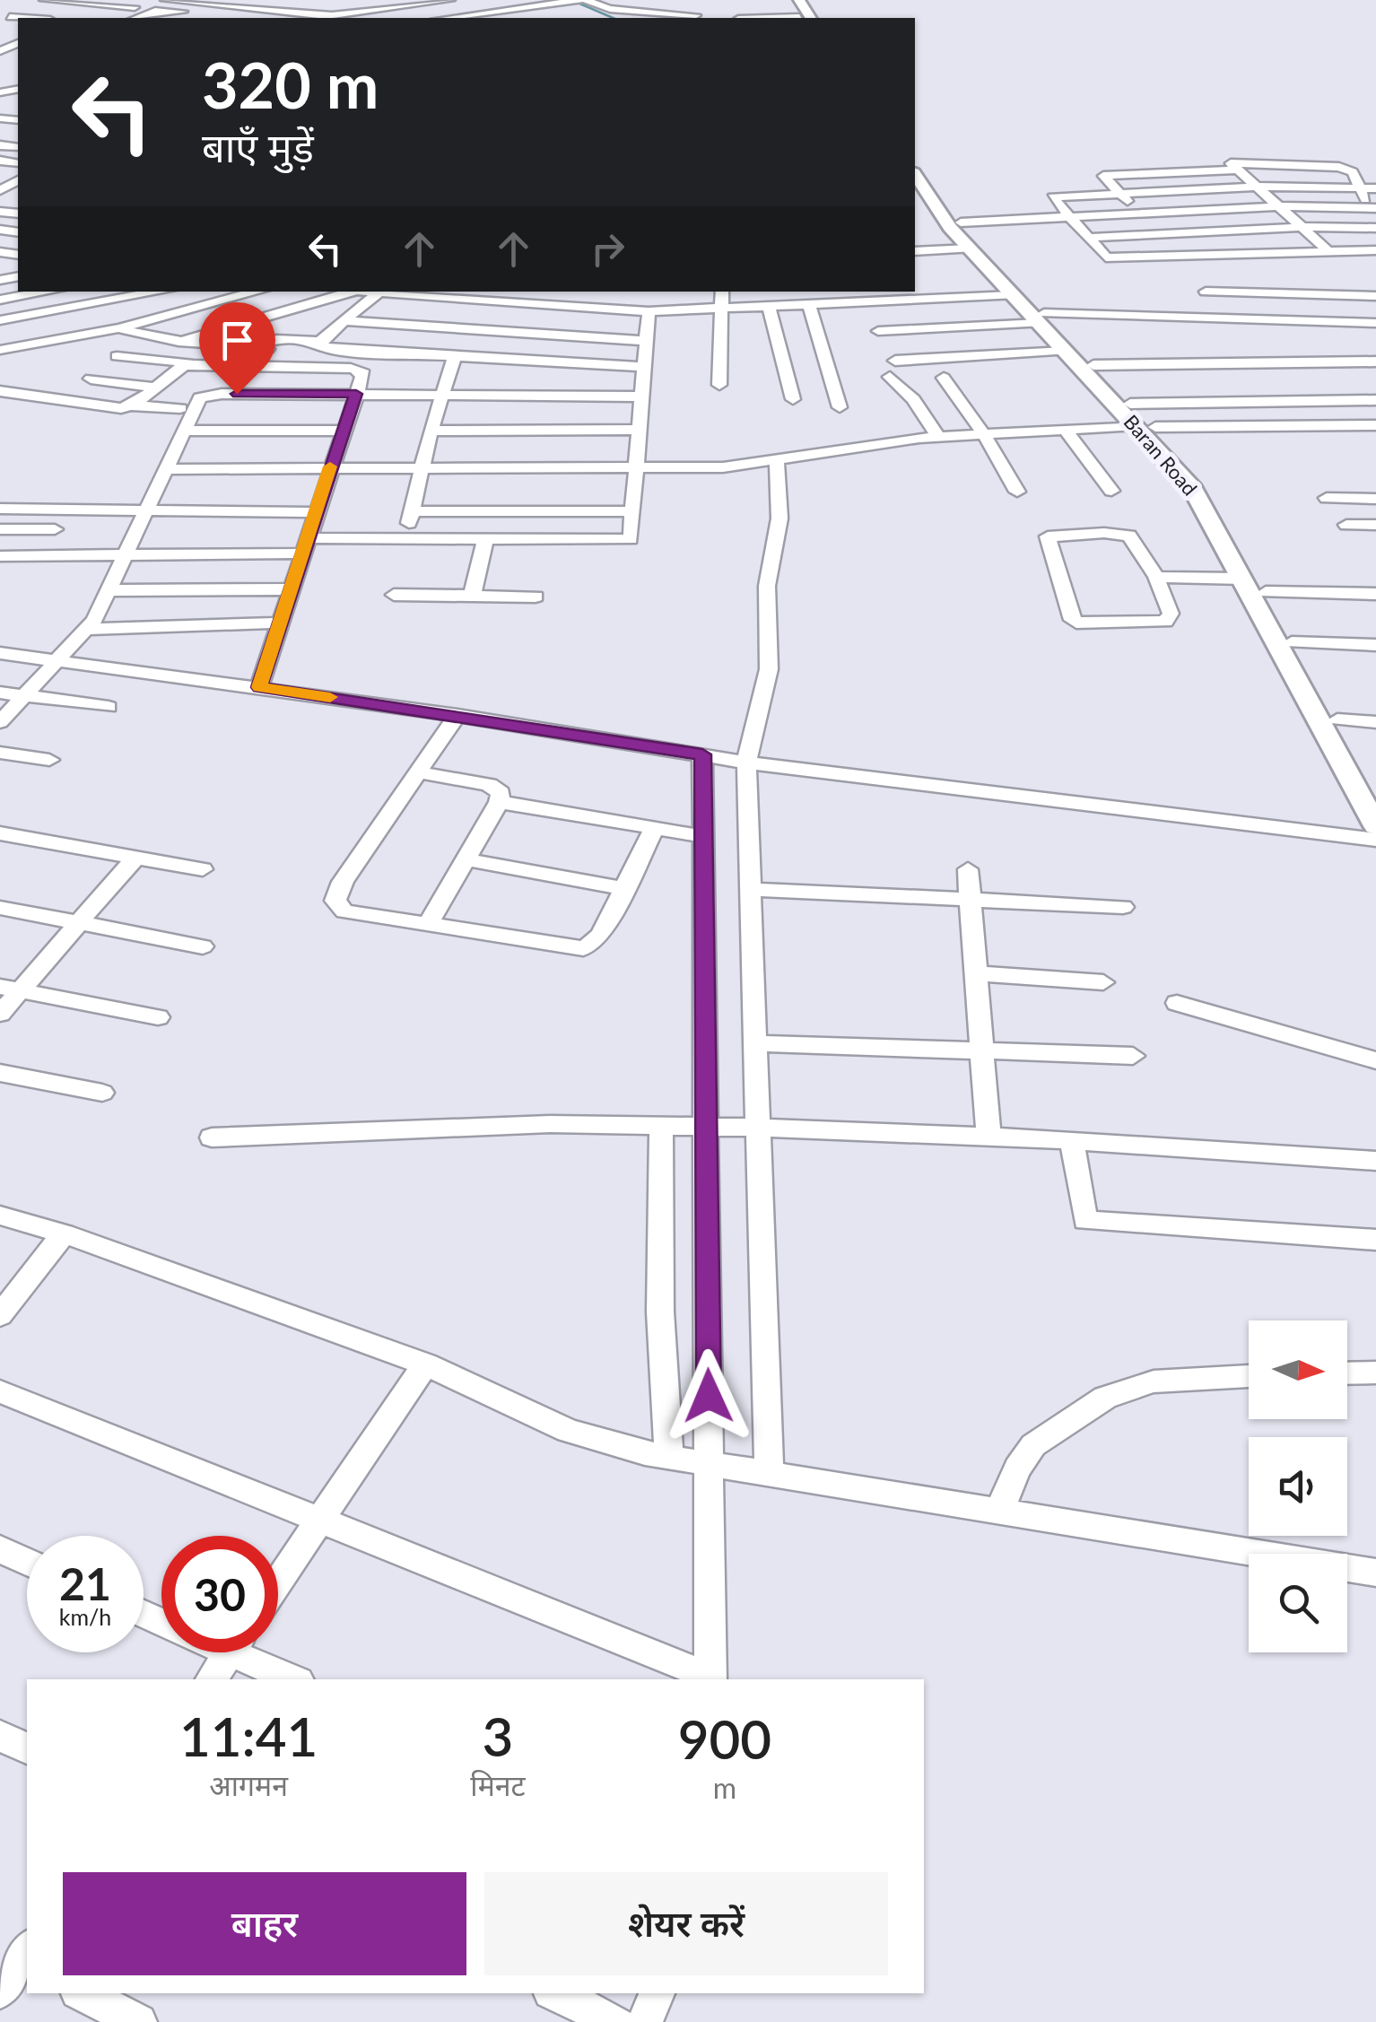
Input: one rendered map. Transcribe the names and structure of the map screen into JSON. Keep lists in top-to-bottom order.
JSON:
{
  "streets": {
    "main road": ["Baran Road"]
  },
  "north": "right",
  "page": {
    "turn": ["320 m", "बाएँ मुड़ें"],
    "speed": "21 km/h",
    "limit": "30",
    "eta": [
      "11:41",
      "आगमन",
      "3",
      "मिनट",
      "900",
      "m"
    ],
    "buttons": ["बाहर", "शेयर करें"]
  }
}
